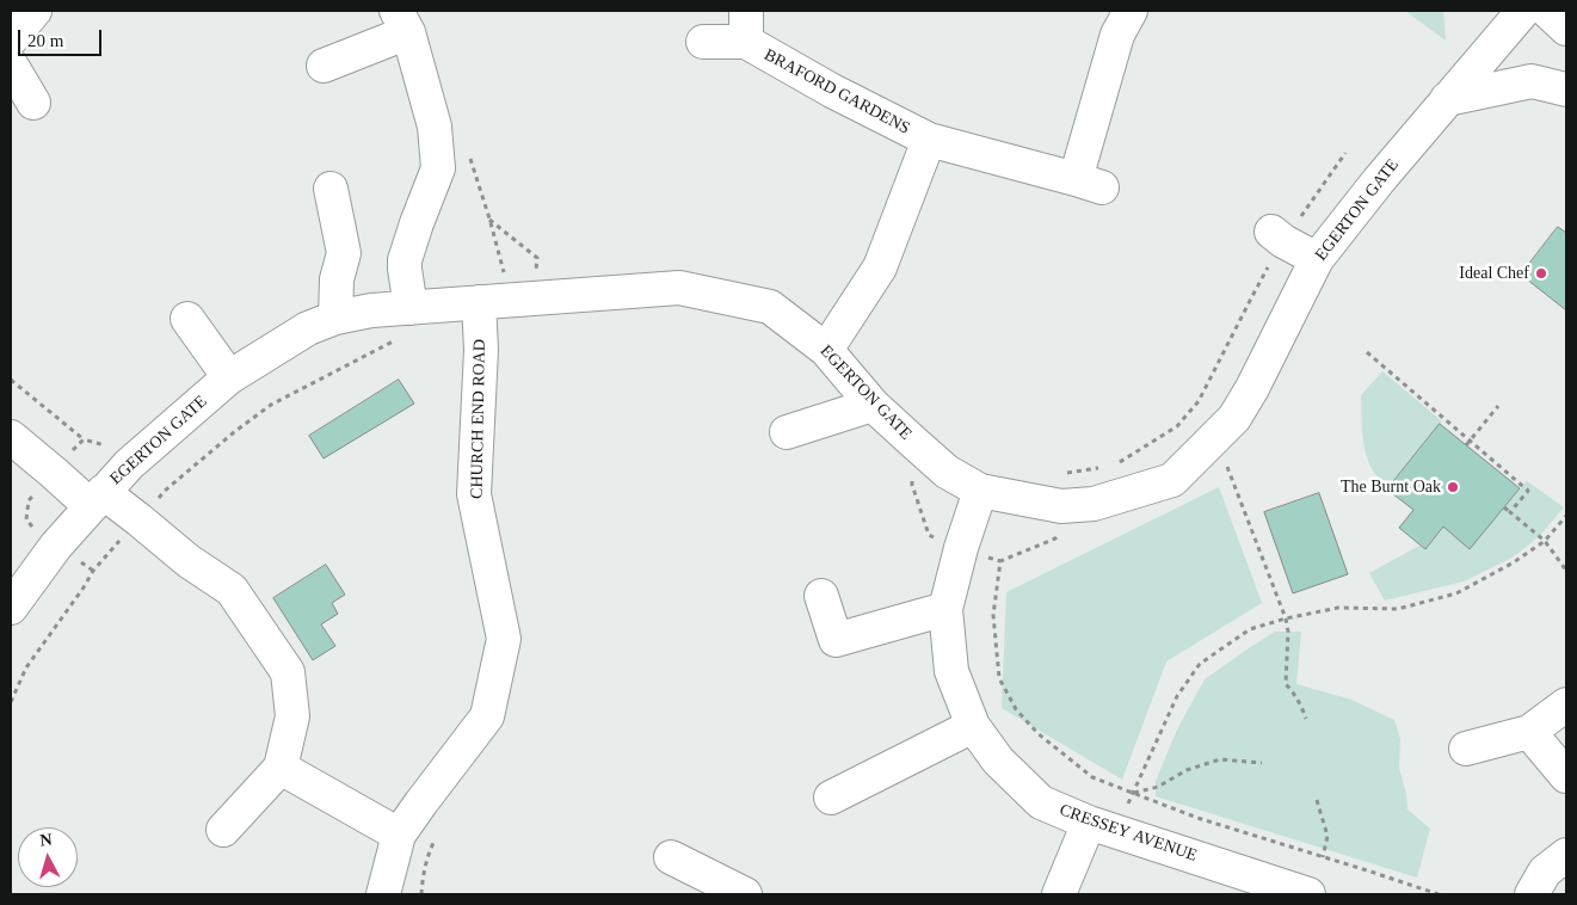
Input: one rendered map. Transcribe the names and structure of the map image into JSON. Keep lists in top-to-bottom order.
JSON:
{
  "streets": {
    "street": [
      "BRAFORD GARDENS",
      "EGERTON GATE",
      "CHURCH END ROAD",
      "CRESSEY AVENUE"
    ]
  },
  "crossings": [
    ["BRAFORD GARDENS", "EGERTON GATE"],
    ["EGERTON GATE", "CHURCH END ROAD"],
    ["EGERTON GATE", "CRESSEY AVENUE"]
  ],
  "places": ["Ideal Chef", "The Burnt Oak"],
  "scale_bar": "20 m",
  "north": "top"
}
